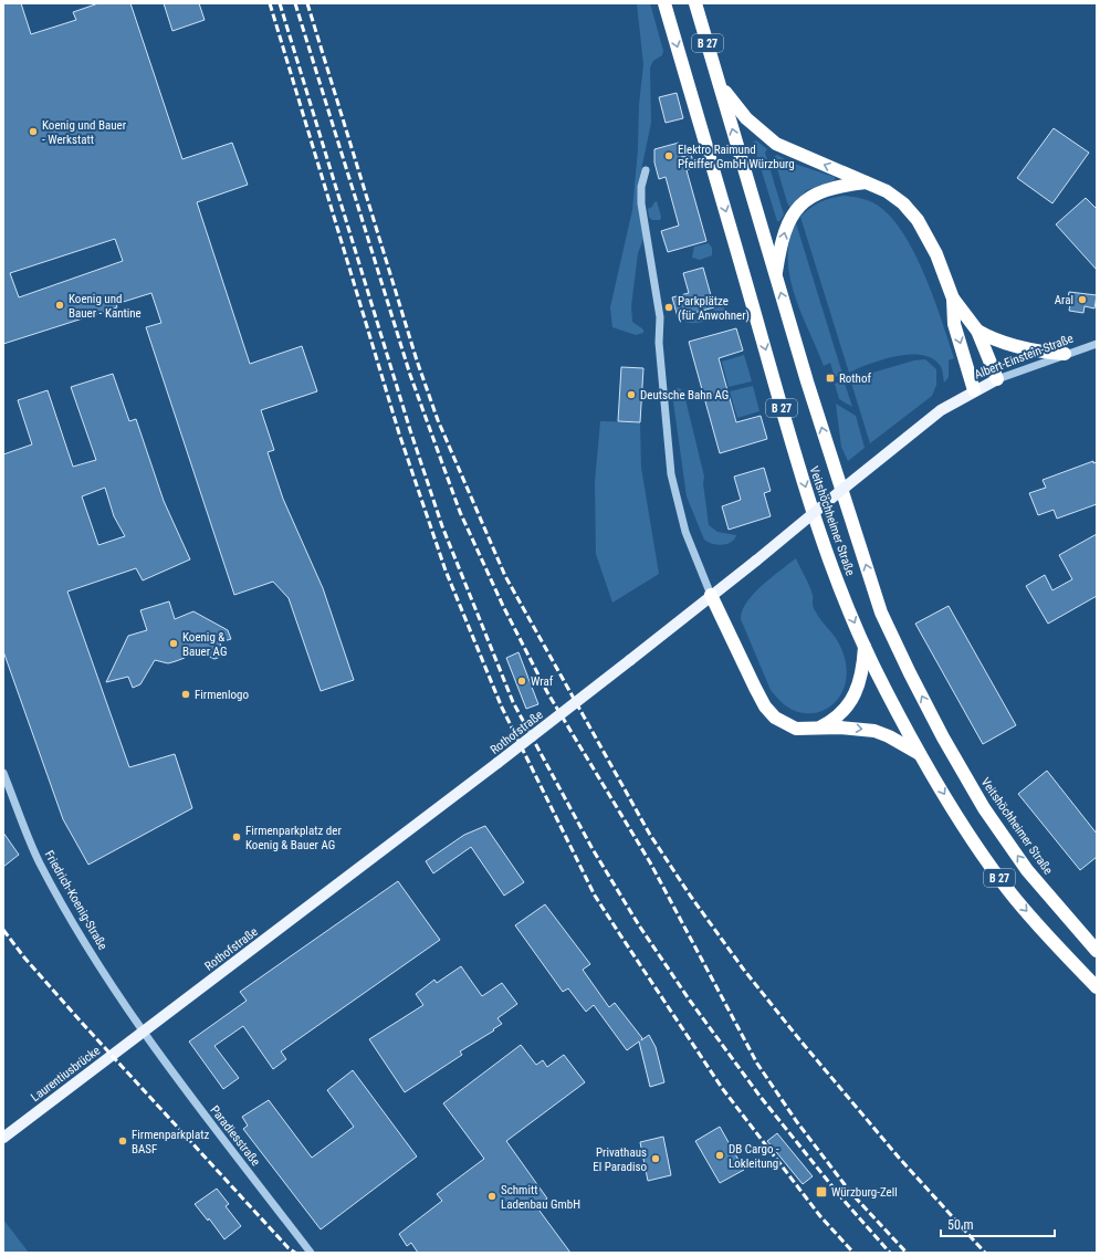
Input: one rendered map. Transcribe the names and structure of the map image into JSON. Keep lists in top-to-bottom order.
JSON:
{
  "streets": {
    "highway": ["B 27", "Veitshöchheimer Straße"],
    "main road": ["Albert-Einstein-Straße", "Rothofstraße", "Laurentiusbrücke"],
    "street": ["Friedrich-Koenig-Straße", "Paradiesstraße"]
  },
  "crossings": [
    ["Albert-Einstein-Straße", "Rothofstraße"],
    ["Rothofstraße", "Friedrich-Koenig-Straße"],
    ["Rothofstraße", "Laurentiusbrücke"],
    ["Rothofstraße", "Paradiesstraße"],
    ["Friedrich-Koenig-Straße", "Laurentiusbrücke"],
    ["Friedrich-Koenig-Straße", "Paradiesstraße"],
    ["Laurentiusbrücke", "Paradiesstraße"]
  ],
  "places": {
    "other": [
      "Koenig und Bauer - Werkstatt",
      "Elektro Raimund Pfeiffer GmbH Würzburg",
      "Aral",
      "Koenig und Bauer - Kantine",
      "Parkplätze (für Anwohner)",
      "Deutsche Bahn AG",
      "Koenig & Bauer AG",
      "Wraf",
      "Firmenlogo",
      "Firmenparkplatz der Koenig & Bauer AG",
      "Firmenparkplatz BASF",
      "DB Cargo - Lokleitung",
      "Privathaus El Paradiso",
      "Schmitt Ladenbau GmbH"
    ],
    "transit": ["Rothof", "Würzburg-Zell"]
  },
  "scale_bar": "50 m"
}
